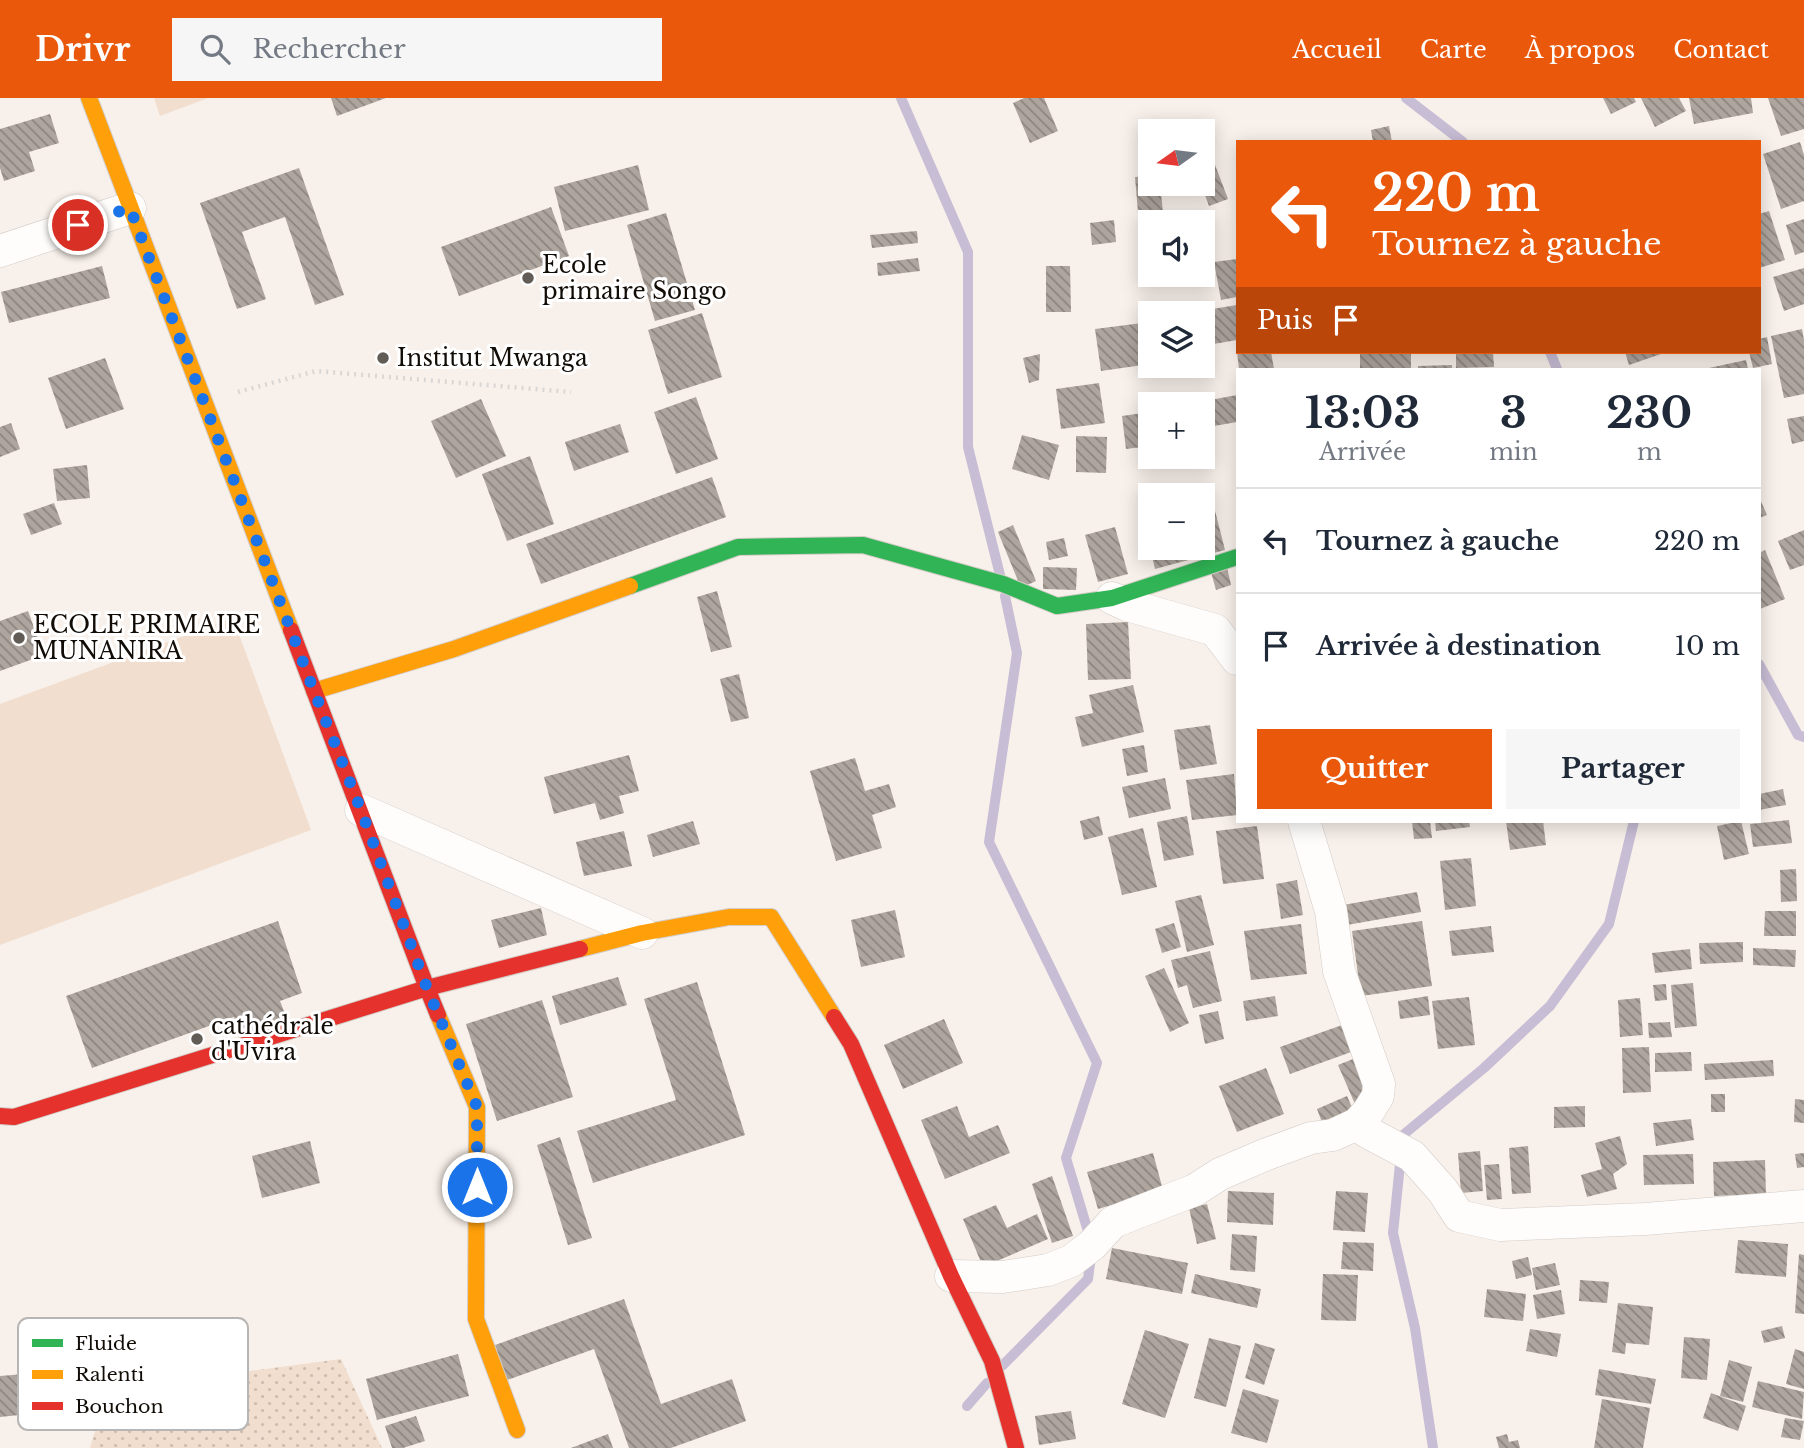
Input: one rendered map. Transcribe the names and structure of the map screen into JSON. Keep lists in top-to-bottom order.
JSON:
{
  "places": [
    "Ecole primaire Songo",
    "Institut Mwanga",
    "ECOLE PRIMAIRE MUNANIRA",
    "cathédrale d'Uvira"
  ],
  "legend": ["Fluide", "Ralenti", "Bouchon"],
  "north": "left",
  "page": {
    "header": "Drivr",
    "search": "Rechercher",
    "nav": [
      "Accueil",
      "Carte",
      "À propos",
      "Contact"
    ],
    "map_buttons": ["+", "−"],
    "turn": ["220 m", "Tournez à gauche"],
    "then": "Puis",
    "eta": [
      "13:03",
      "Arrivée",
      "3",
      "min",
      "230",
      "m"
    ],
    "list": [
      {
        "name": "Tournez à gauche",
        "value": "220 m"
      },
      {
        "name": "Arrivée à destination",
        "value": "10 m"
      }
    ],
    "buttons": ["Quitter", "Partager"]
  }
}
